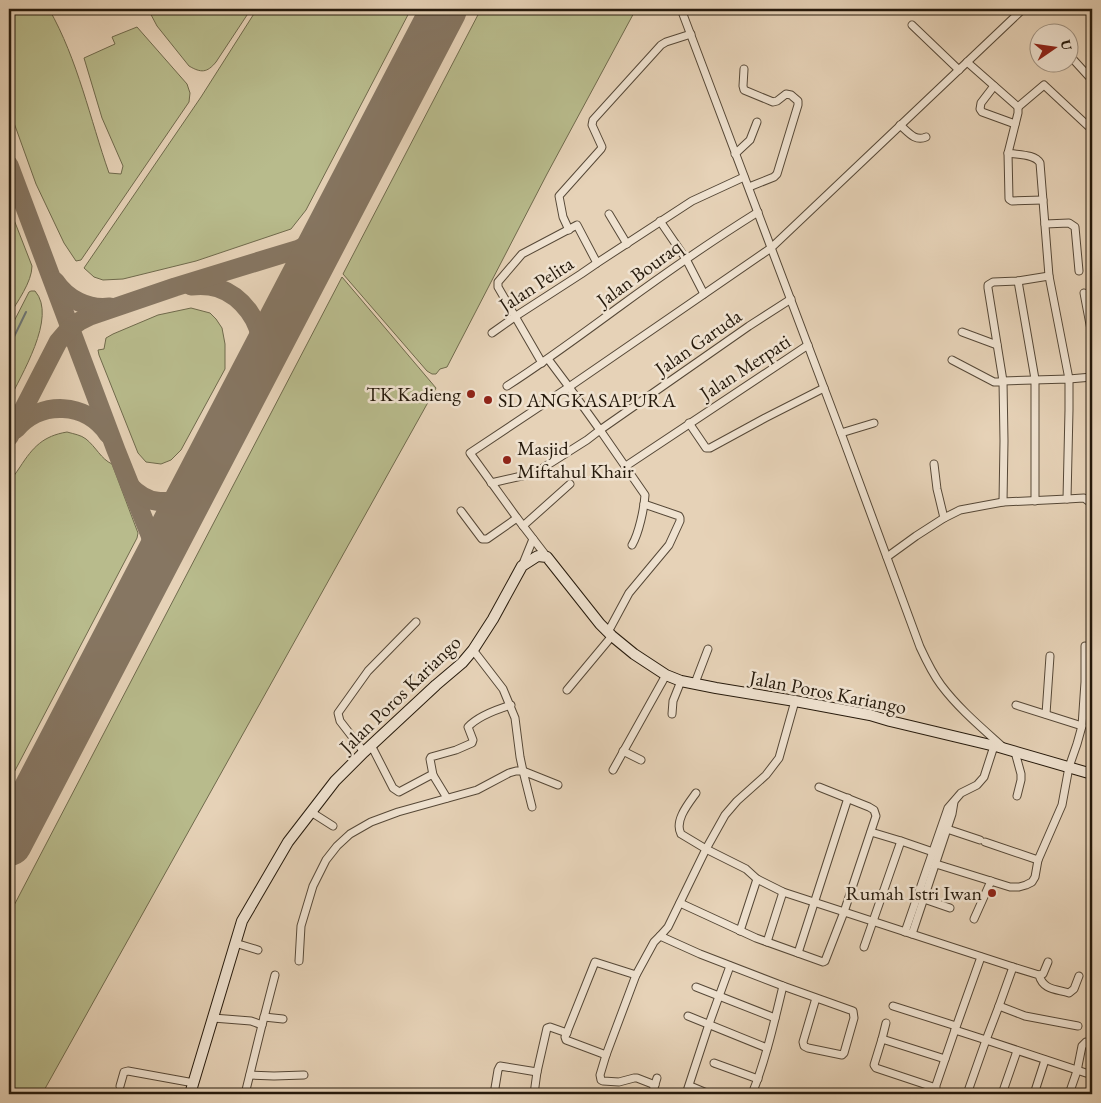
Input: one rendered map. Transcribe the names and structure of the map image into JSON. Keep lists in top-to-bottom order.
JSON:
{
  "streets": {
    "main road": ["Jalan Poros Kariango"],
    "street": [
      "Jalan Bouraq",
      "Jalan Pelita",
      "Jalan Garuda",
      "Jalan Merpati"
    ]
  },
  "places": [
    "TK Kadieng",
    "SD ANGKASAPURA",
    "Masjid Miftahul Khair",
    "Rumah Istri Iwan"
  ],
  "north": "right"
}
